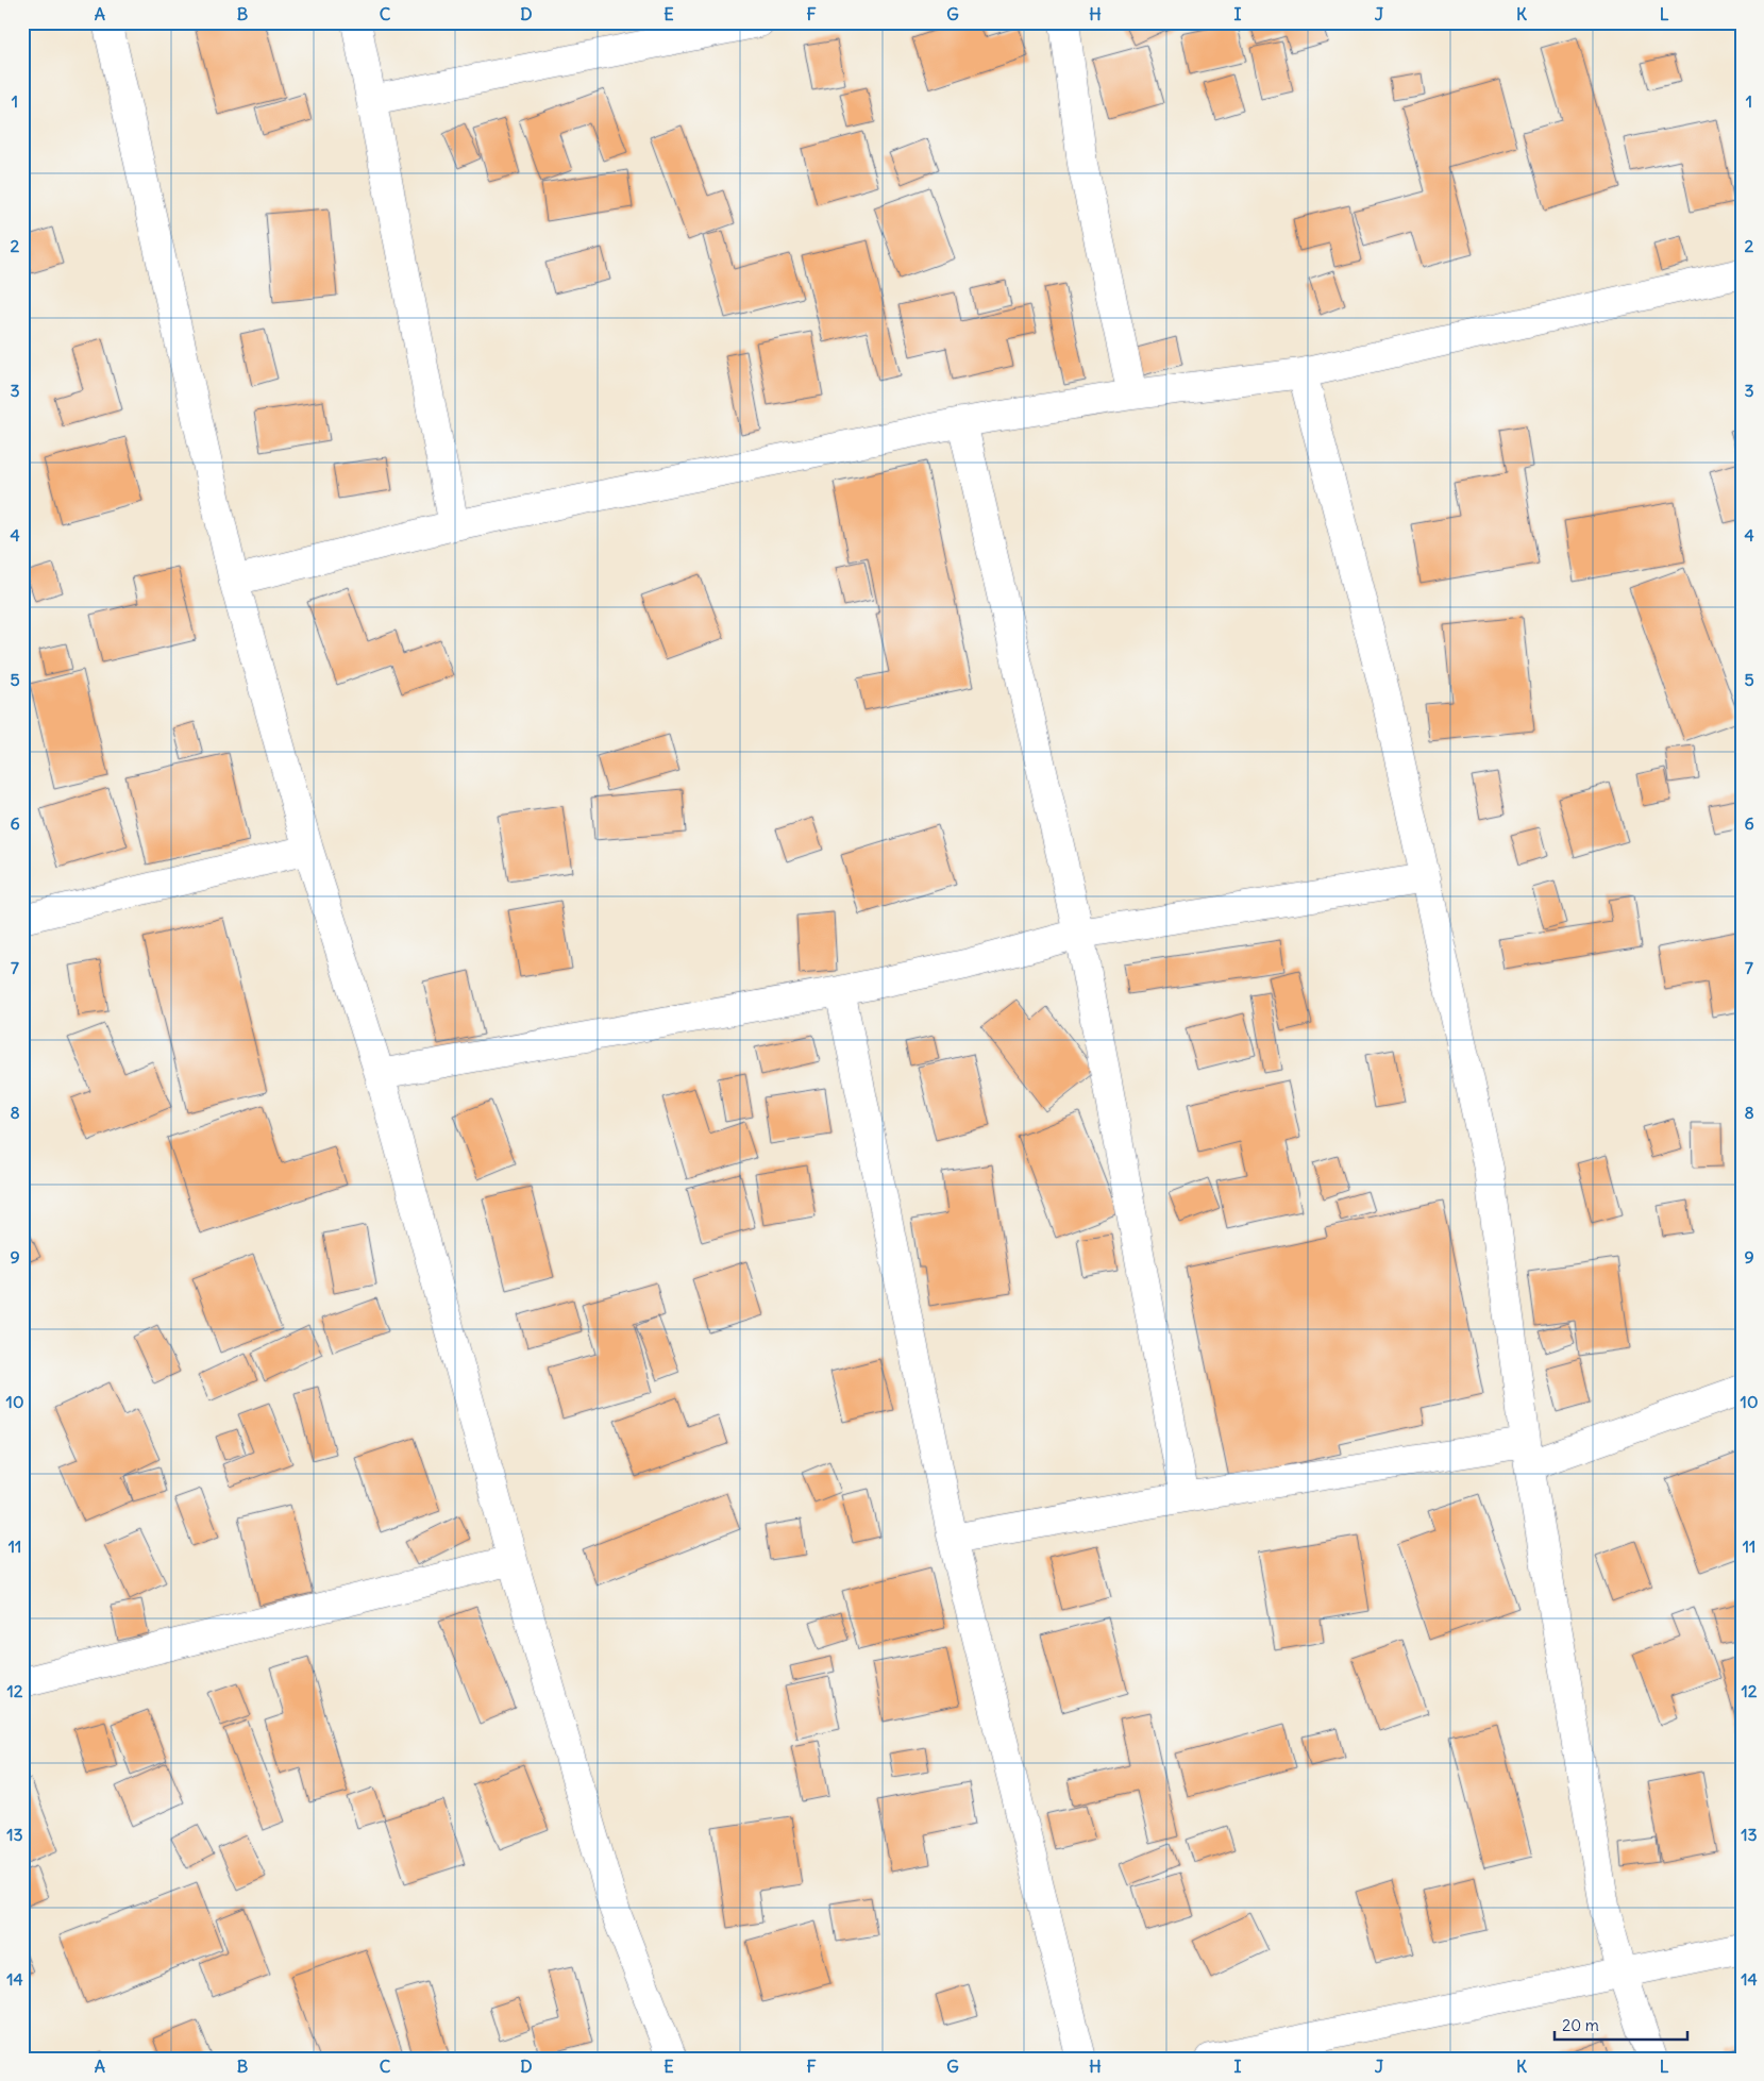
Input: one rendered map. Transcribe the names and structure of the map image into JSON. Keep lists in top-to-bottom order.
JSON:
{
  "scale_bar": "20 m",
  "grid": {
    "columns": [
      "A",
      "B",
      "C",
      "D",
      "E",
      "F",
      "G",
      "H",
      "I",
      "J",
      "K",
      "L"
    ],
    "rows": [
      "1",
      "2",
      "3",
      "4",
      "5",
      "6",
      "7",
      "8",
      "9",
      "10",
      "11",
      "12",
      "13",
      "14"
    ]
  }
}
